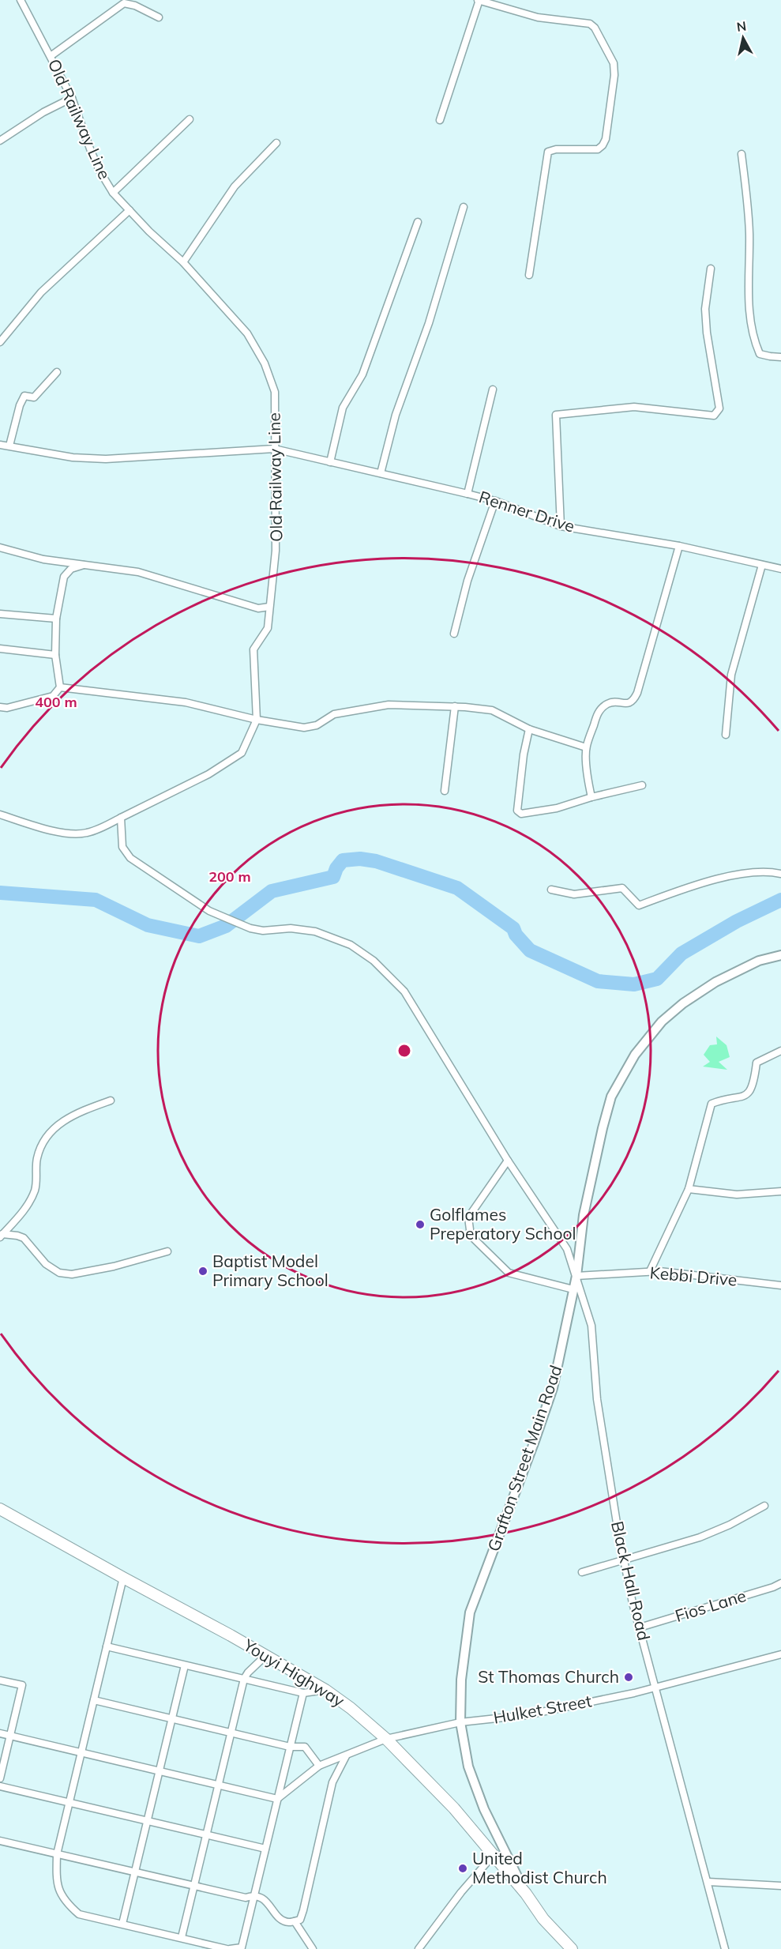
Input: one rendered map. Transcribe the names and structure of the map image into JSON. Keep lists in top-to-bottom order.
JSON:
{
  "streets": {
    "main road": ["Youyi Highway"],
    "street": [
      "Old Railway Line",
      "Renner Drive",
      "Kebbi Drive",
      "Grafton Street Main Road",
      "Black Hall Road",
      "Fios Lane",
      "Hulket Street"
    ]
  },
  "crossings": [
    ["Old Railway Line", "Renner Drive"],
    ["Old Railway Line", "Black Hall Road"],
    ["Kebbi Drive", "Grafton Street Main Road"],
    ["Kebbi Drive", "Black Hall Road"],
    ["Grafton Street Main Road", "Black Hall Road"],
    ["Grafton Street Main Road", "Youyi Highway"],
    ["Grafton Street Main Road", "Hulket Street"],
    ["Black Hall Road", "Fios Lane"],
    ["Black Hall Road", "Hulket Street"],
    ["Youyi Highway", "Hulket Street"]
  ],
  "places": [
    "Golflames Preperatory School",
    "Baptist Model Primary School",
    "St Thomas Church",
    "United Methodist Church"
  ],
  "north": "top",
  "rings": ["400 m", "200 m"]
}
